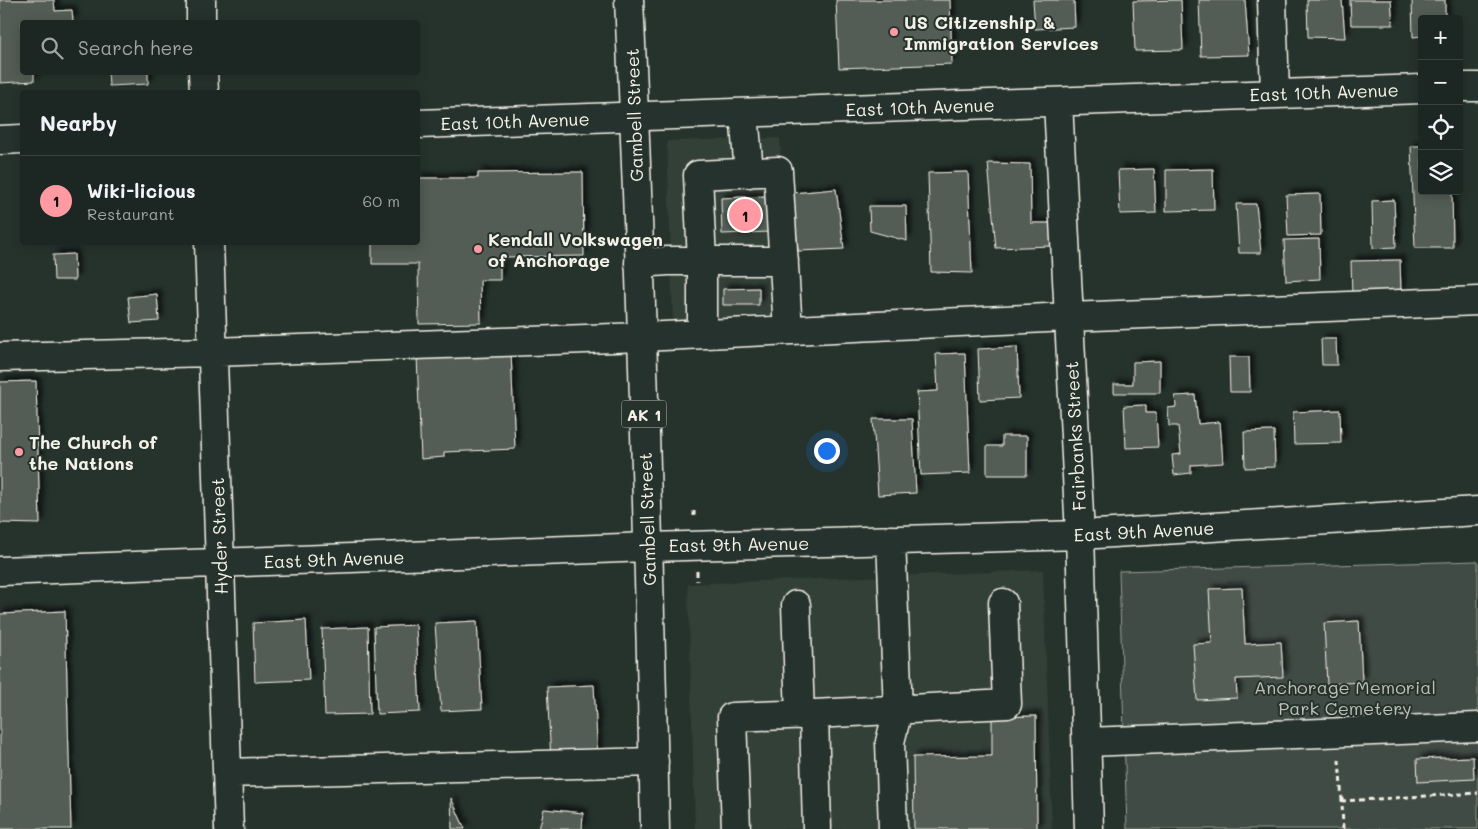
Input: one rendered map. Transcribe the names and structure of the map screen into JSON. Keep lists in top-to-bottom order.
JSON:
{
  "streets": {
    "main road": [
      "East 10th Avenue",
      "Gambell Street",
      "AK 1",
      "Fairbanks Street",
      "East 9th Avenue",
      "Hyder Street"
    ]
  },
  "crossings": [
    ["East 10th Avenue", "Gambell Street"],
    ["East 10th Avenue", "Fairbanks Street"],
    ["Gambell Street", "East 9th Avenue"],
    ["Fairbanks Street", "East 9th Avenue"],
    ["East 9th Avenue", "Hyder Street"]
  ],
  "parks": ["Anchorage Memorial Park Cemetery"],
  "places": ["US Citizenship & Immigration Services", "Kendall Volkswagen of Anchorage", "The Church of the Nations"],
  "page": {
    "map_buttons": ["+", "−"],
    "search": "Search here",
    "heading": "Nearby",
    "list": [
      {
        "mark": "1",
        "name": "Wiki-licious",
        "note": "Restaurant",
        "value": "60 m"
      }
    ],
    "pins": "1"
  }
}
